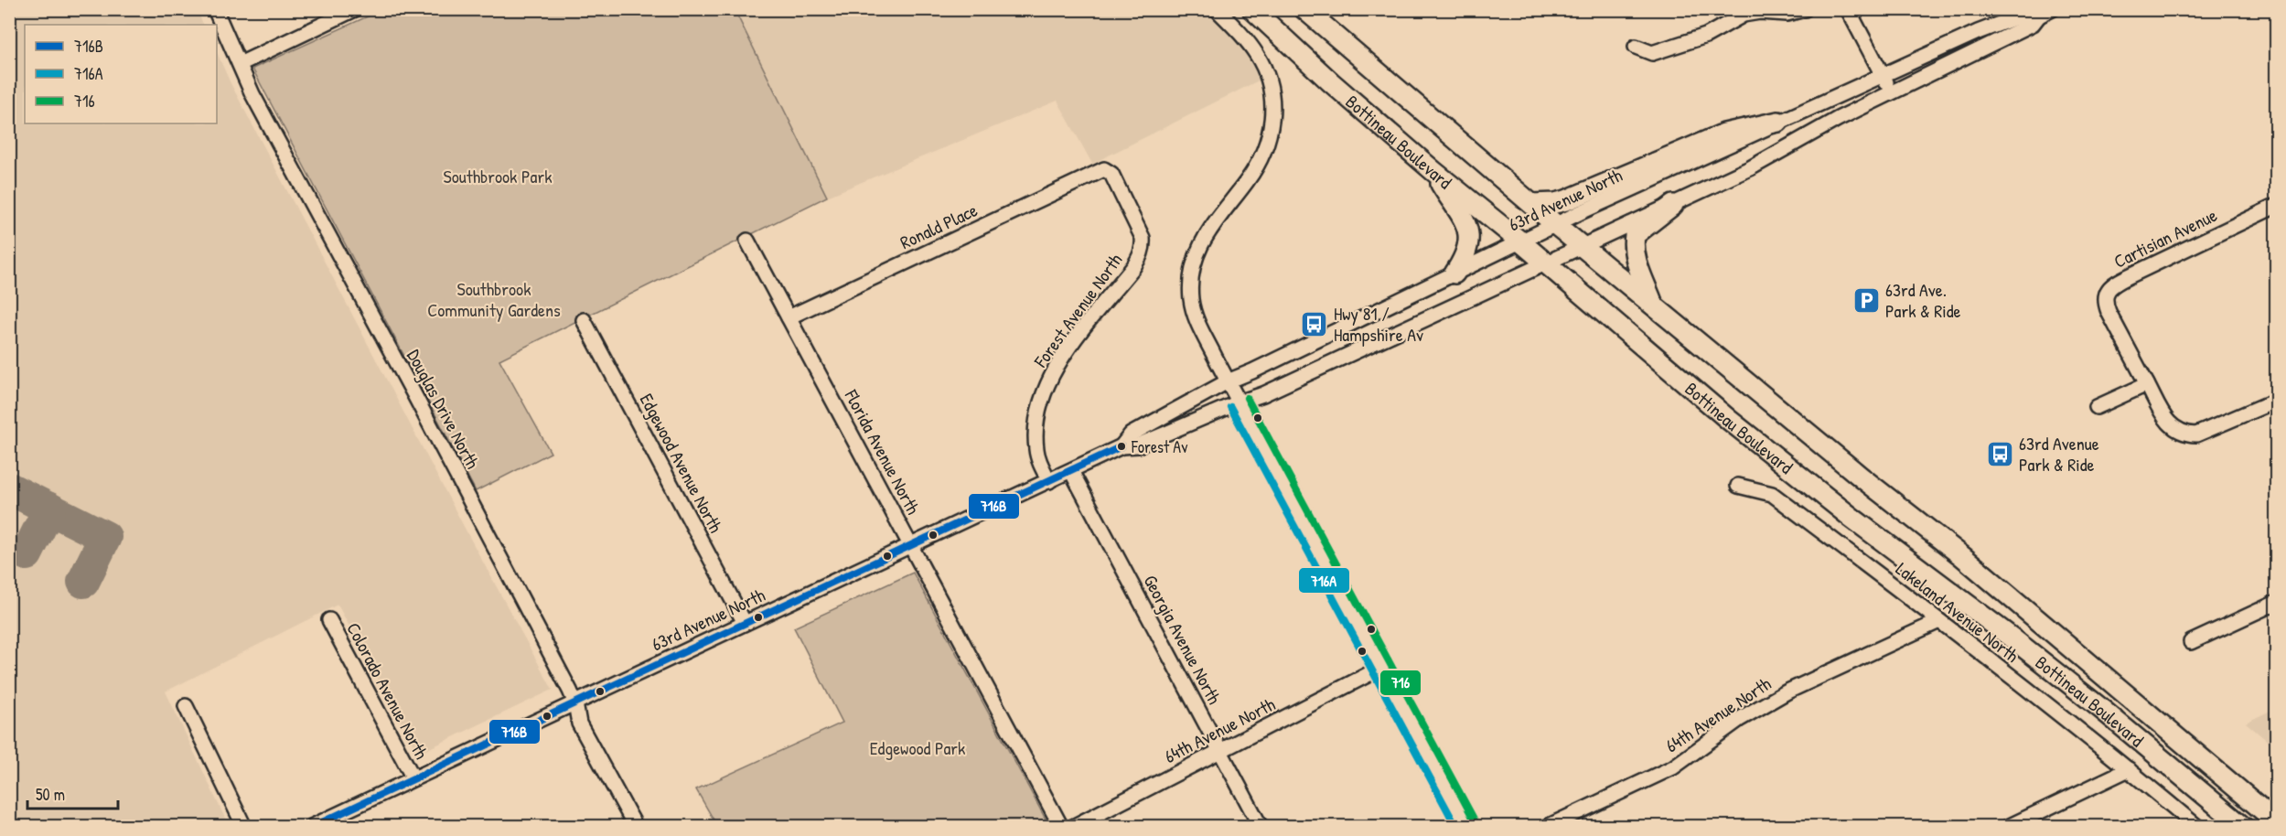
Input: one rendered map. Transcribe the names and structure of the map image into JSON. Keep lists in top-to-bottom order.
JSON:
{
  "streets": {
    "highway": ["Bottineau Boulevard"],
    "street": [
      "63rd Avenue North",
      "Ronald Place",
      "Cartisian Avenue",
      "Forest Avenue North",
      "Douglas Drive North",
      "Florida Avenue North",
      "Edgewood Avenue North",
      "Lakeland Avenue North",
      "Georgia Avenue North",
      "Colorado Avenue North",
      "64th Avenue North"
    ]
  },
  "crossings": [
    ["Bottineau Boulevard", "63rd Avenue North"],
    ["63rd Avenue North", "Forest Avenue North"],
    ["63rd Avenue North", "Douglas Drive North"],
    ["63rd Avenue North", "Florida Avenue North"],
    ["63rd Avenue North", "Edgewood Avenue North"],
    ["63rd Avenue North", "Georgia Avenue North"],
    ["63rd Avenue North", "Colorado Avenue North"],
    ["Ronald Place", "Forest Avenue North"],
    ["Ronald Place", "Florida Avenue North"],
    ["Lakeland Avenue North", "64th Avenue North"],
    ["Georgia Avenue North", "64th Avenue North"]
  ],
  "parks": ["Southbrook Park", "Southbrook Community Gardens", "Edgewood Park"],
  "places": {
    "parking": ["63rd Ave. Park & Ride"],
    "bus stop": ["Hwy 81 / Hampshire Av", "63rd Avenue Park & Ride"],
    "other": ["Forest Av"]
  },
  "lines": ["transit line 716", "transit line 716A", "transit line 716B"],
  "legend": ["716B", "716A", "716"],
  "scale_bar": "50 m"
}
